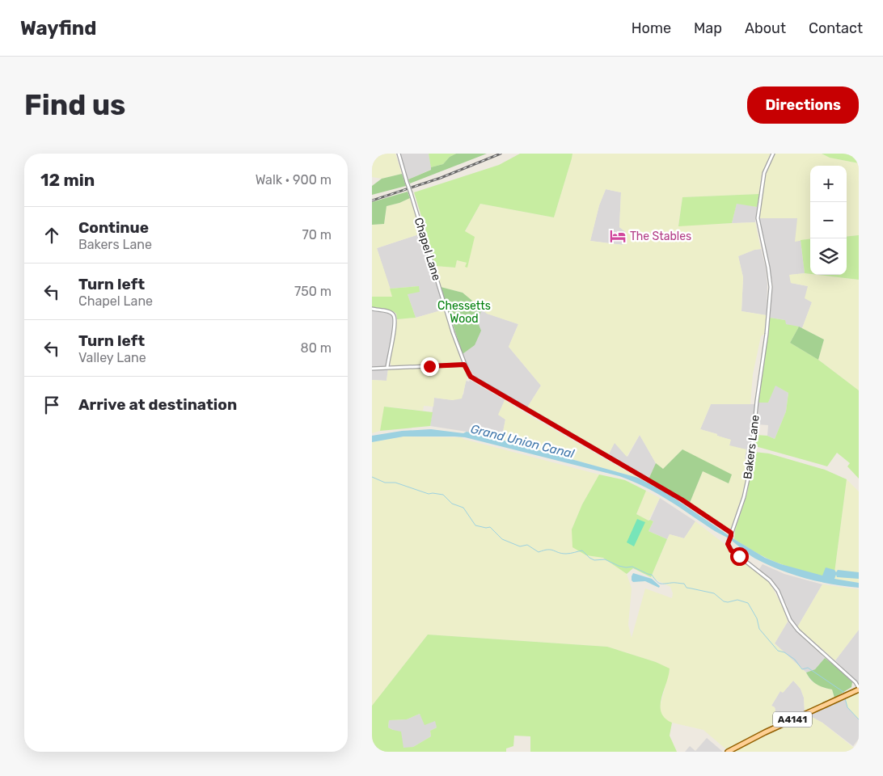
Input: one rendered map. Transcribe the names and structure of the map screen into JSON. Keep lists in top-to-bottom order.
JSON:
{
  "streets": {
    "main road": ["A4141"],
    "street": ["Chapel Lane", "Bakers Lane"]
  },
  "crossings": [
    ["Chapel Lane", "Bakers Lane"],
    ["Bakers Lane", "A4141"]
  ],
  "water": ["Grand Union Canal"],
  "parks": ["Chessetts Wood"],
  "places": {
    "hotel": ["The Stables"]
  },
  "page": {
    "header": "Wayfind",
    "nav": [
      "Home",
      "Map",
      "About",
      "Contact"
    ],
    "buttons": "Directions",
    "title": "Find us",
    "heading": ["12 min", "Walk · 900 m"],
    "map_buttons": ["+", "−"],
    "list": [
      ["Continue", "Bakers Lane", "70 m"],
      ["Turn left", "Chapel Lane", "750 m"],
      ["Turn left", "Valley Lane", "80 m"],
      "Arrive at destination"
    ]
  }
}
